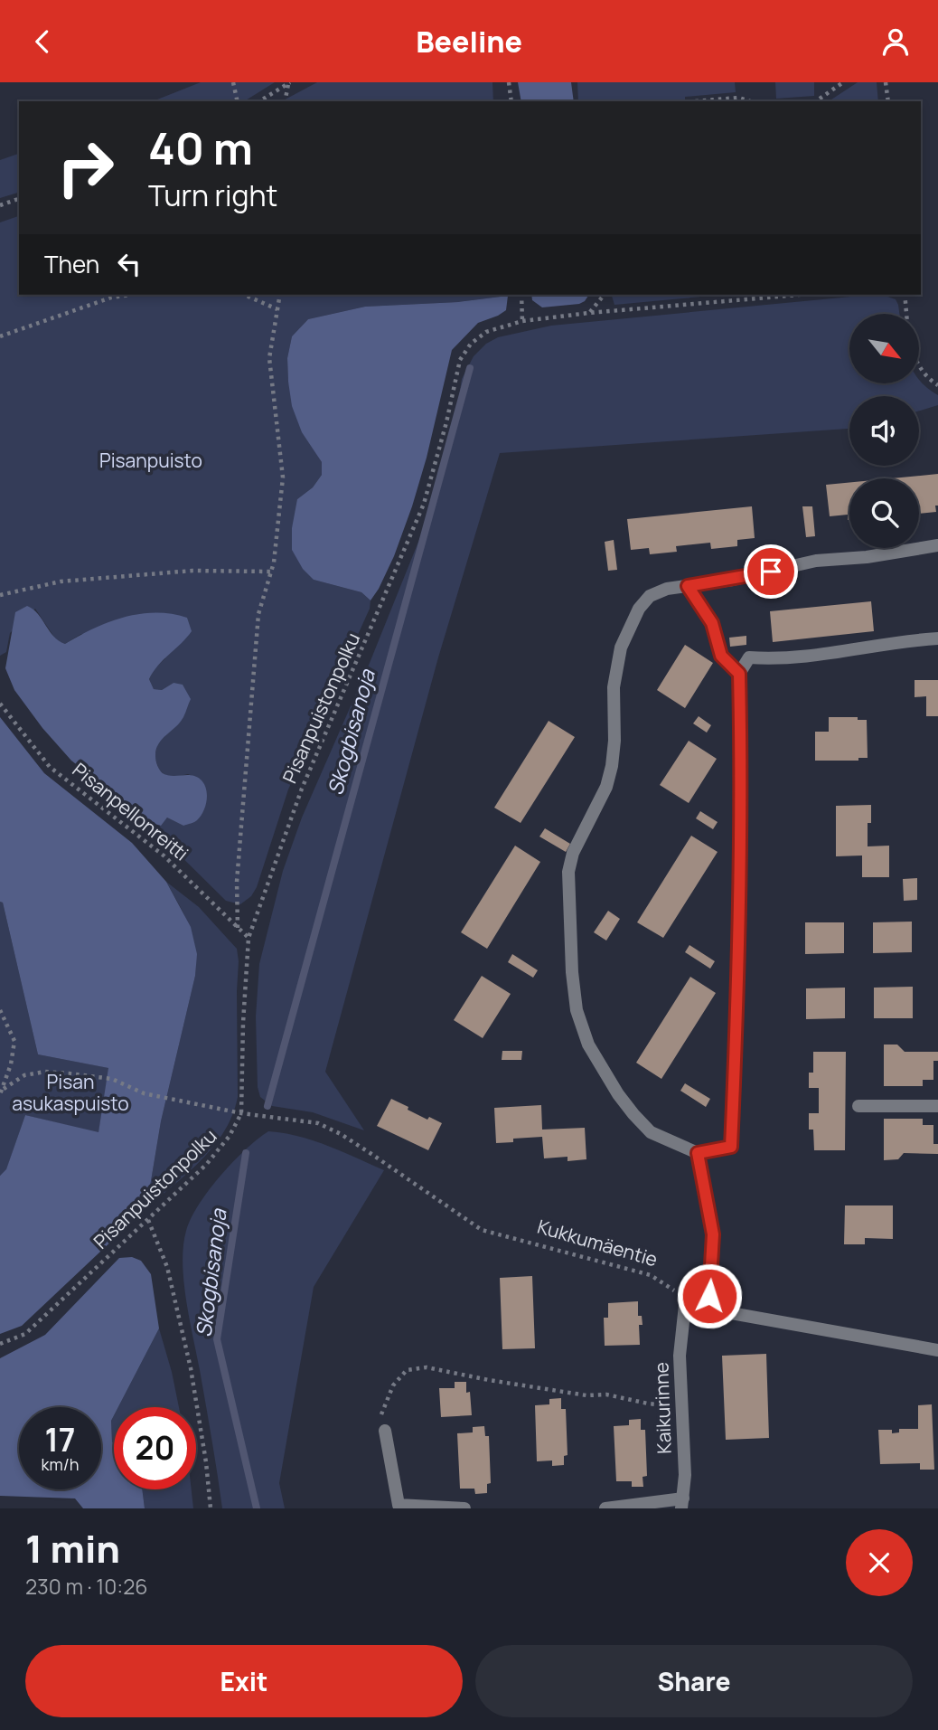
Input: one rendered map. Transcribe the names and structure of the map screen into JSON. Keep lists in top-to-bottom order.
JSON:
{
  "streets": {
    "street": ["Kaikurinne"],
    "path": ["Pisanpuistonpolku", "Pisanpellonreitti", "Kukkumäentie"]
  },
  "crossings": [
    ["Pisanpuistonpolku", "Pisanpellonreitti"],
    ["Pisanpuistonpolku", "Kukkumäentie"],
    ["Kukkumäentie", "Kaikurinne"]
  ],
  "water": ["Skogbisanoja"],
  "parks": ["Pisanpuisto", "Pisan asukaspuisto"],
  "north": "bottom right",
  "page": {
    "header": "Beeline",
    "turn": ["40 m", "Turn right"],
    "then": "Then",
    "speed": "17 km/h",
    "limit": "20",
    "heading": ["1 min", "230 m · 10:26"],
    "buttons": ["Exit", "Share"]
  }
}
